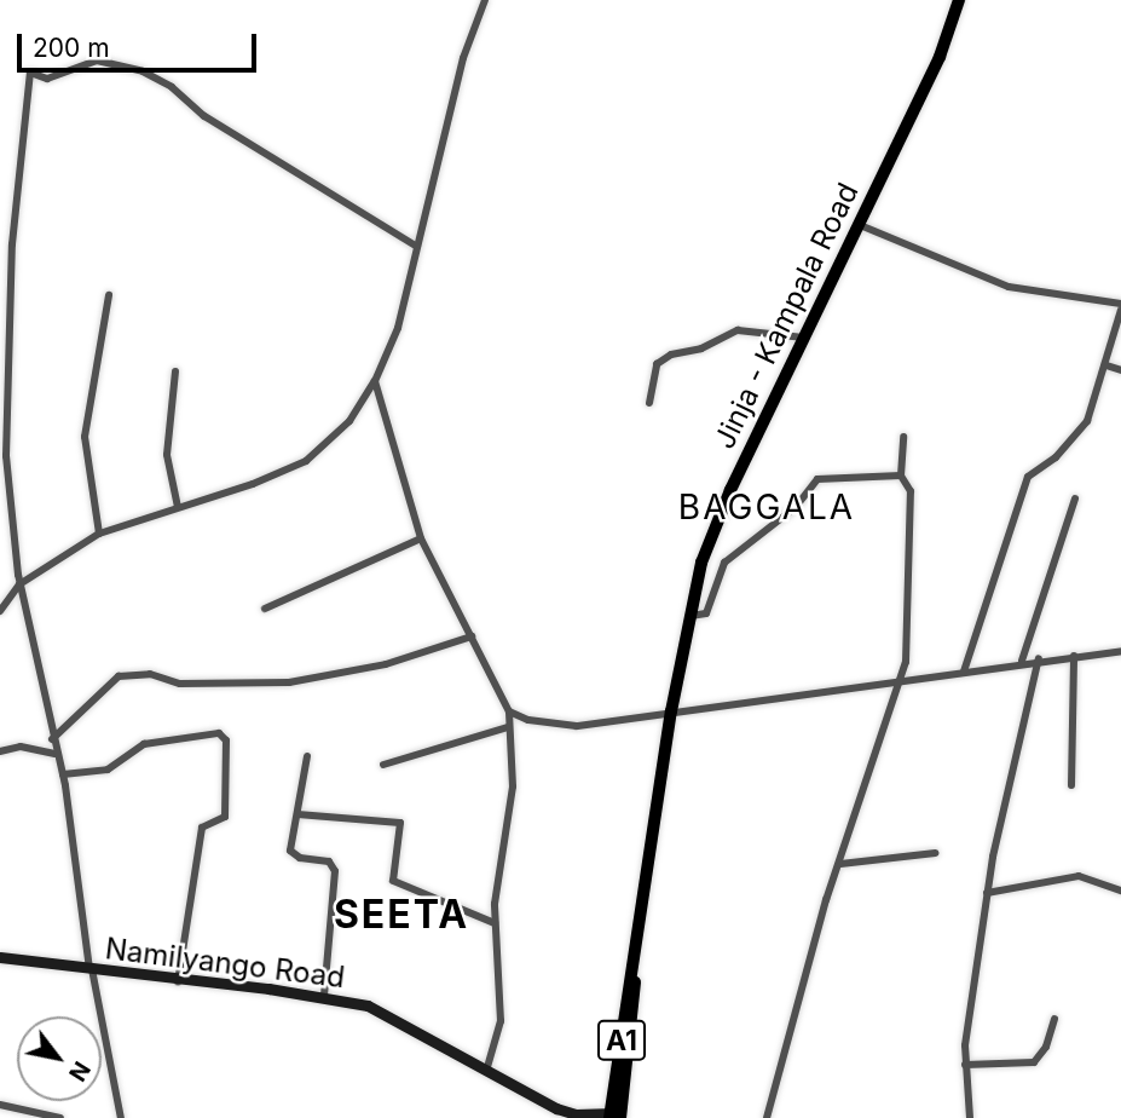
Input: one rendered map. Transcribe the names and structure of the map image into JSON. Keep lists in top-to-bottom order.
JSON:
{
  "streets": {
    "highway": ["Jinja - Kampala Road", "A1"],
    "main road": ["Namilyango Road"]
  },
  "crossings": [
    ["Jinja - Kampala Road", "Namilyango Road"]
  ],
  "districts": ["BAGGALA", "SEETA"],
  "scale_bar": "200 m",
  "north": "bottom right"
}
